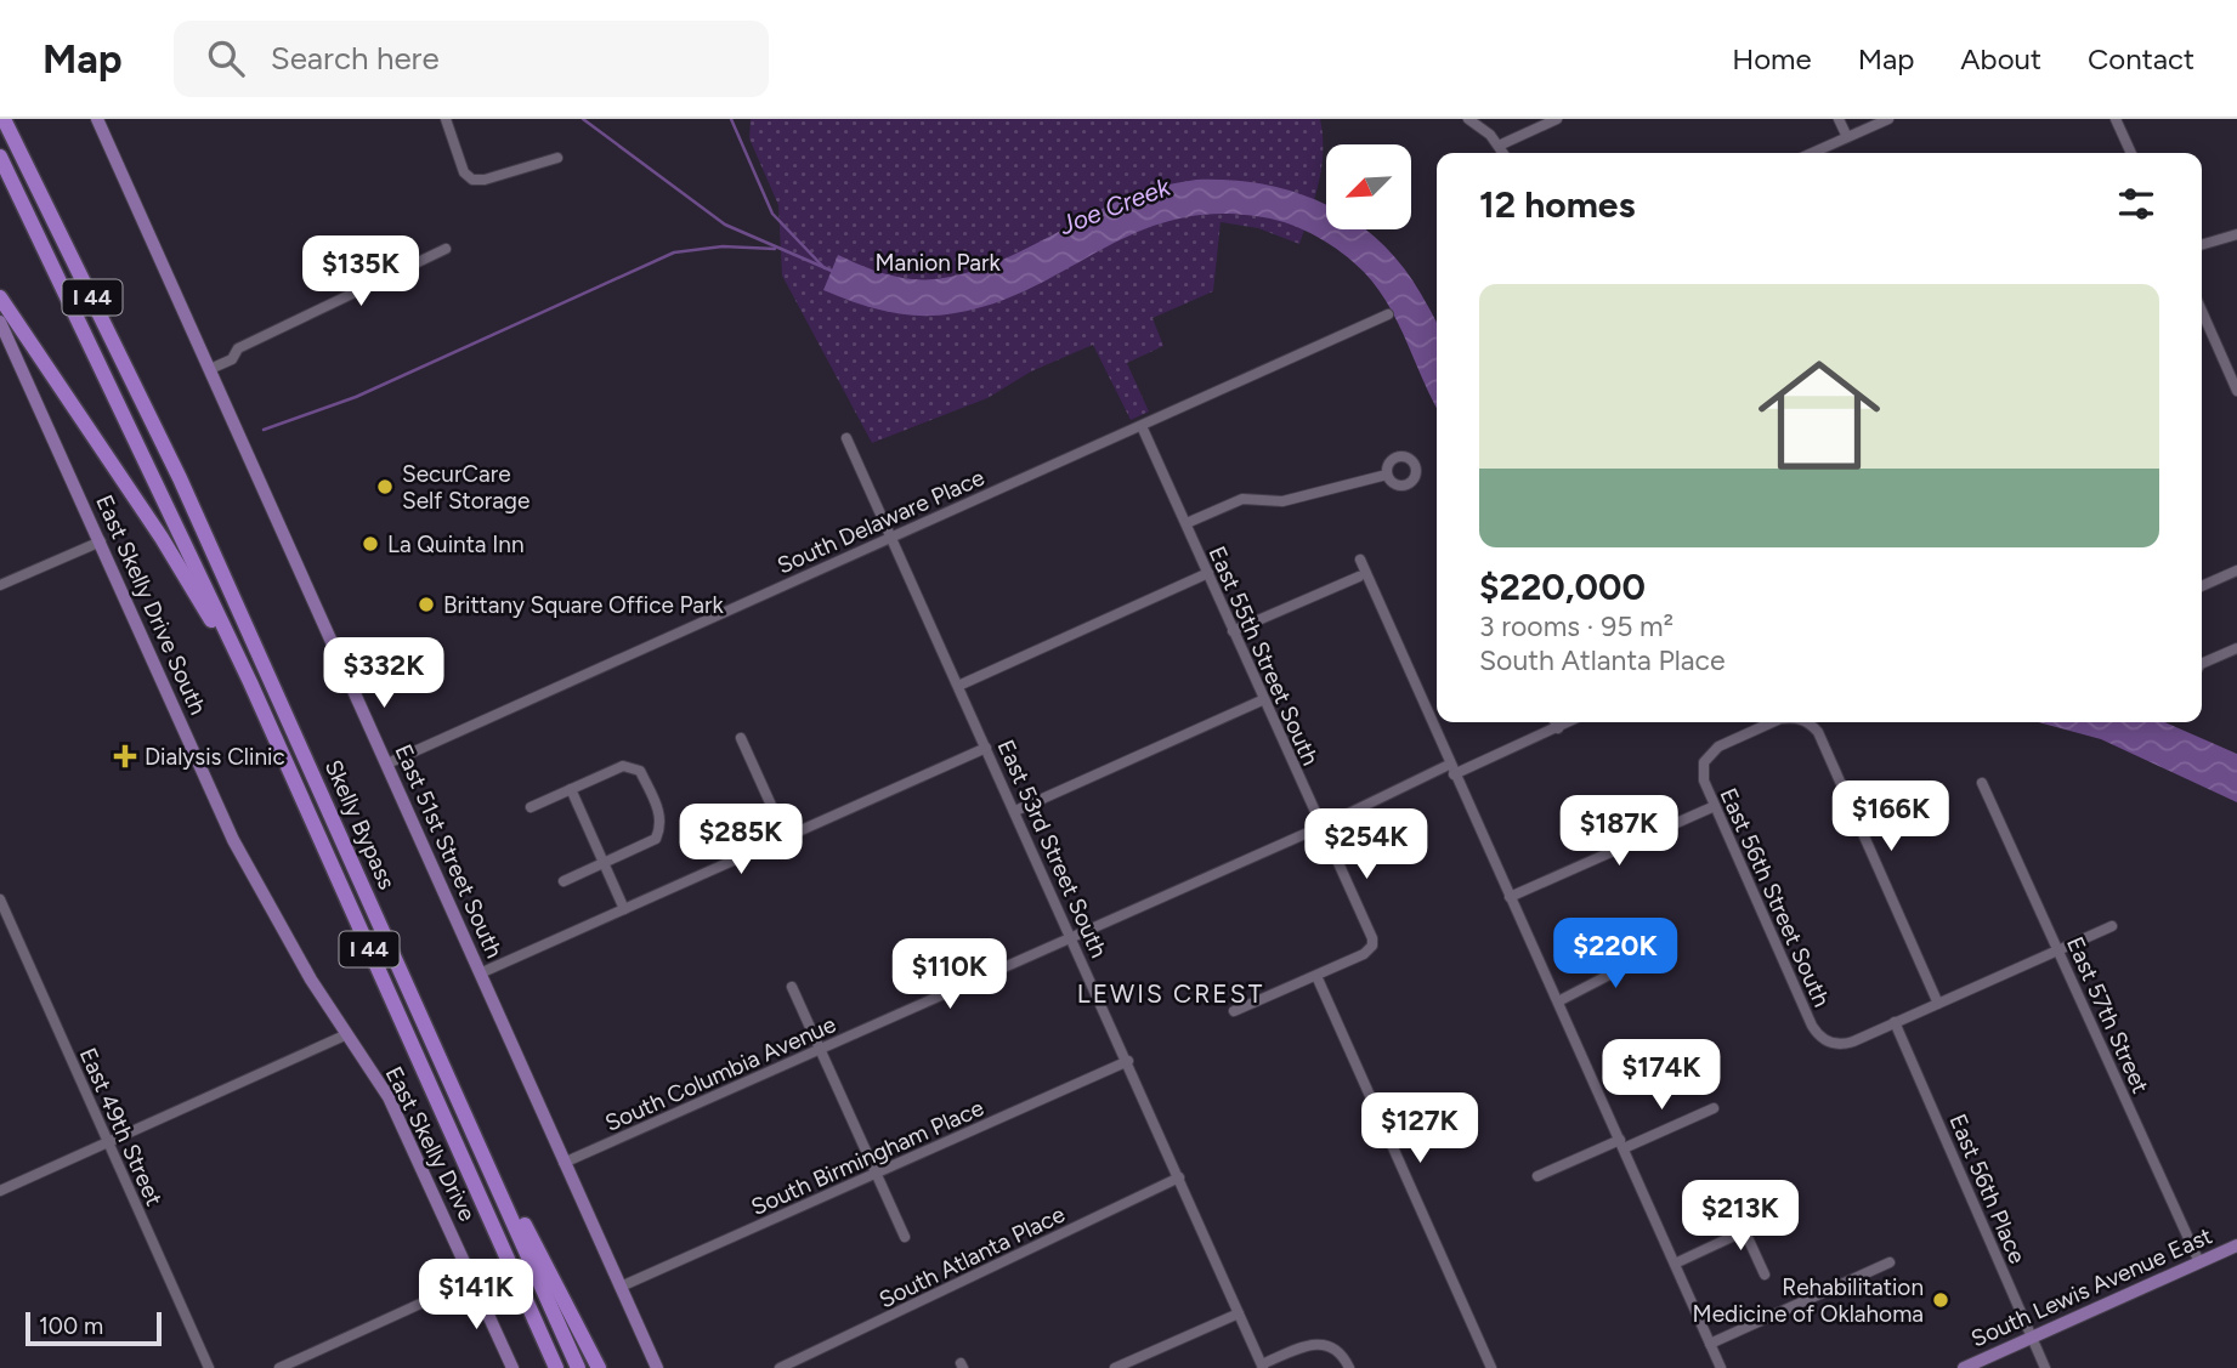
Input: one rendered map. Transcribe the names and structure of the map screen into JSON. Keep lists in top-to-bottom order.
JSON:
{
  "streets": {
    "highway": ["I 44", "Skelly Bypass"],
    "main road": [
      "East Skelly Drive South",
      "East 51st Street South",
      "East Skelly Drive",
      "South Lewis Avenue East"
    ],
    "street": [
      "South Delaware Place",
      "East 55th Street South",
      "East 53rd Street South",
      "East 56th Street South",
      "East 57th Street",
      "South Columbia Avenue",
      "East 49th Street",
      "South Birmingham Place",
      "East 56th Place",
      "South Atlanta Place"
    ]
  },
  "crossings": [
    ["South Delaware Place", "East 55th Street South"],
    ["South Delaware Place", "East 53rd Street South"],
    ["South Delaware Place", "East 51st Street South"],
    ["East Skelly Drive South", "East Skelly Drive"],
    ["East 55th Street South", "South Columbia Avenue"],
    ["East 53rd Street South", "South Columbia Avenue"],
    ["East 53rd Street South", "South Birmingham Place"],
    ["East 53rd Street South", "South Atlanta Place"],
    ["East 51st Street South", "South Columbia Avenue"],
    ["East 51st Street South", "South Birmingham Place"],
    ["East 56th Street South", "East 56th Place"],
    ["East 57th Street", "South Lewis Avenue East"],
    ["East 56th Place", "South Lewis Avenue East"]
  ],
  "districts": ["LEWIS CREST"],
  "water": ["Joe Creek"],
  "parks": ["Manion Park"],
  "places": {
    "other": [
      "SecurCare Self Storage",
      "La Quinta Inn",
      "Brittany Square Office Park",
      "Rehabilitation Medicine of Oklahoma"
    ],
    "health": ["Dialysis Clinic"]
  },
  "scale_bar": "100 m",
  "north": "bottom left",
  "page": {
    "header": "Map",
    "search": "Search here",
    "nav": [
      "Home",
      "Map",
      "About",
      "Contact"
    ],
    "heading": "12 homes",
    "price": [
      "$135K",
      "$332K",
      "$166K",
      "$187K",
      "$285K",
      "$254K",
      "$220K",
      "$110K",
      "$174K",
      "$127K",
      "$213K",
      "$141K"
    ],
    "list": [
      {
        "name": "$220,000",
        "note": "3 rooms · 95 m² · South Atlanta Place"
      }
    ],
    "scale": "100 m"
  }
}
